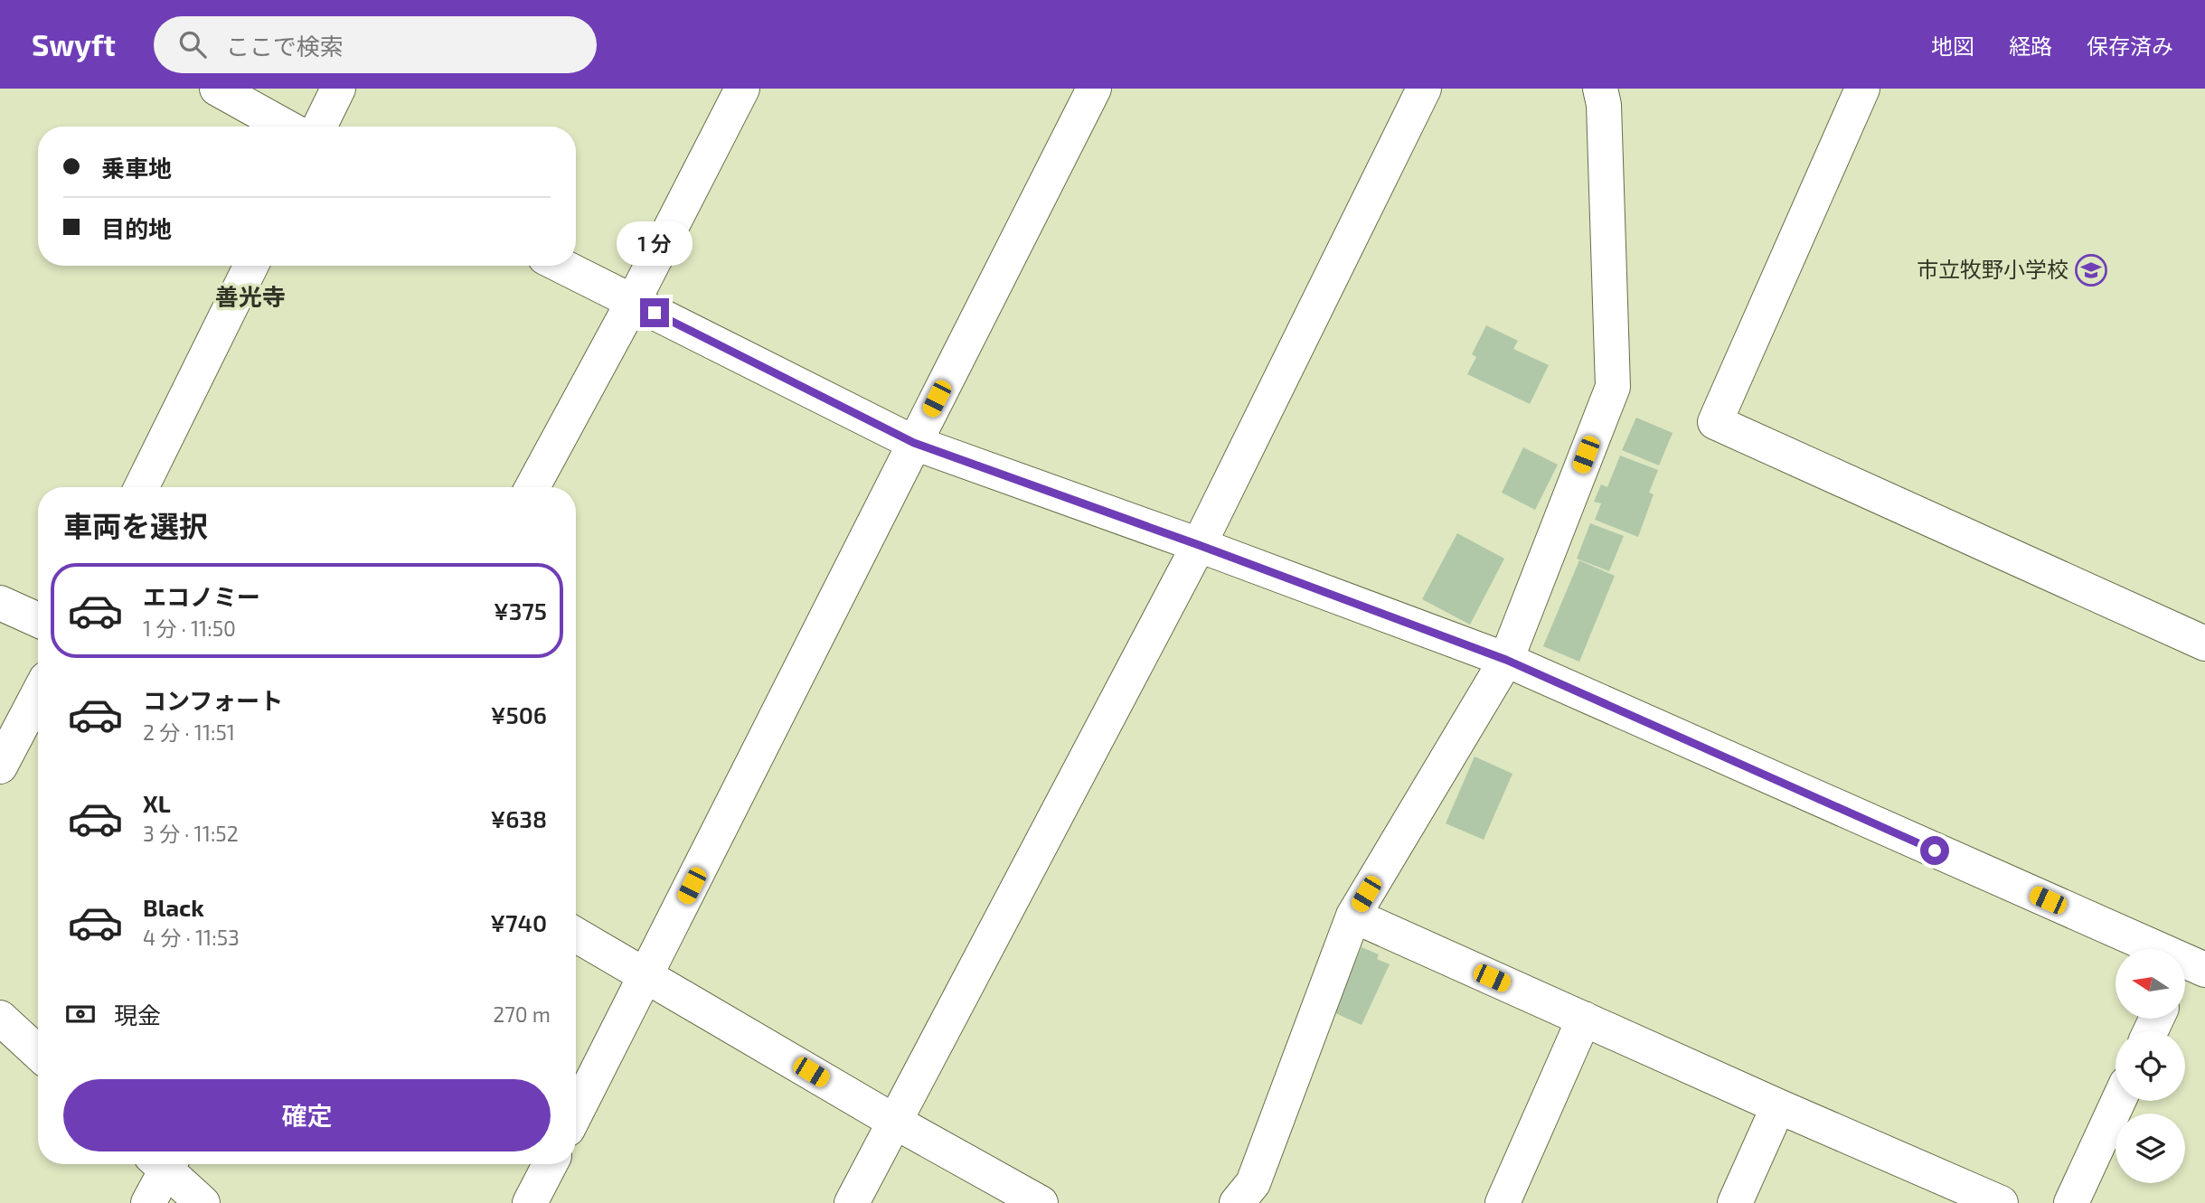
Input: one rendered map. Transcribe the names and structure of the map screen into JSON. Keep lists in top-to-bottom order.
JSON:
{
  "districts": ["善光寺"],
  "places": {
    "school or university": ["市立牧野小学校"]
  },
  "north": "left",
  "page": {
    "header": "Swyft",
    "search": "ここで検索",
    "nav": ["地図", "経路", "保存済み"],
    "banner": ["乗車地", "目的地"],
    "bubble": "1 分",
    "heading": "車両を選択",
    "list": [
      {
        "name": "エコノミー",
        "note": "1 分 · 11:50",
        "value": "¥375"
      },
      {
        "name": "コンフォート",
        "note": "2 分 · 11:51",
        "value": "¥506"
      },
      {
        "name": "XL",
        "note": "3 分 · 11:52",
        "value": "¥638"
      },
      {
        "name": "Black",
        "note": "4 分 · 11:53",
        "value": "¥740"
      }
    ],
    "pay": ["現金", "270 m"],
    "buttons": "確定"
  }
}
